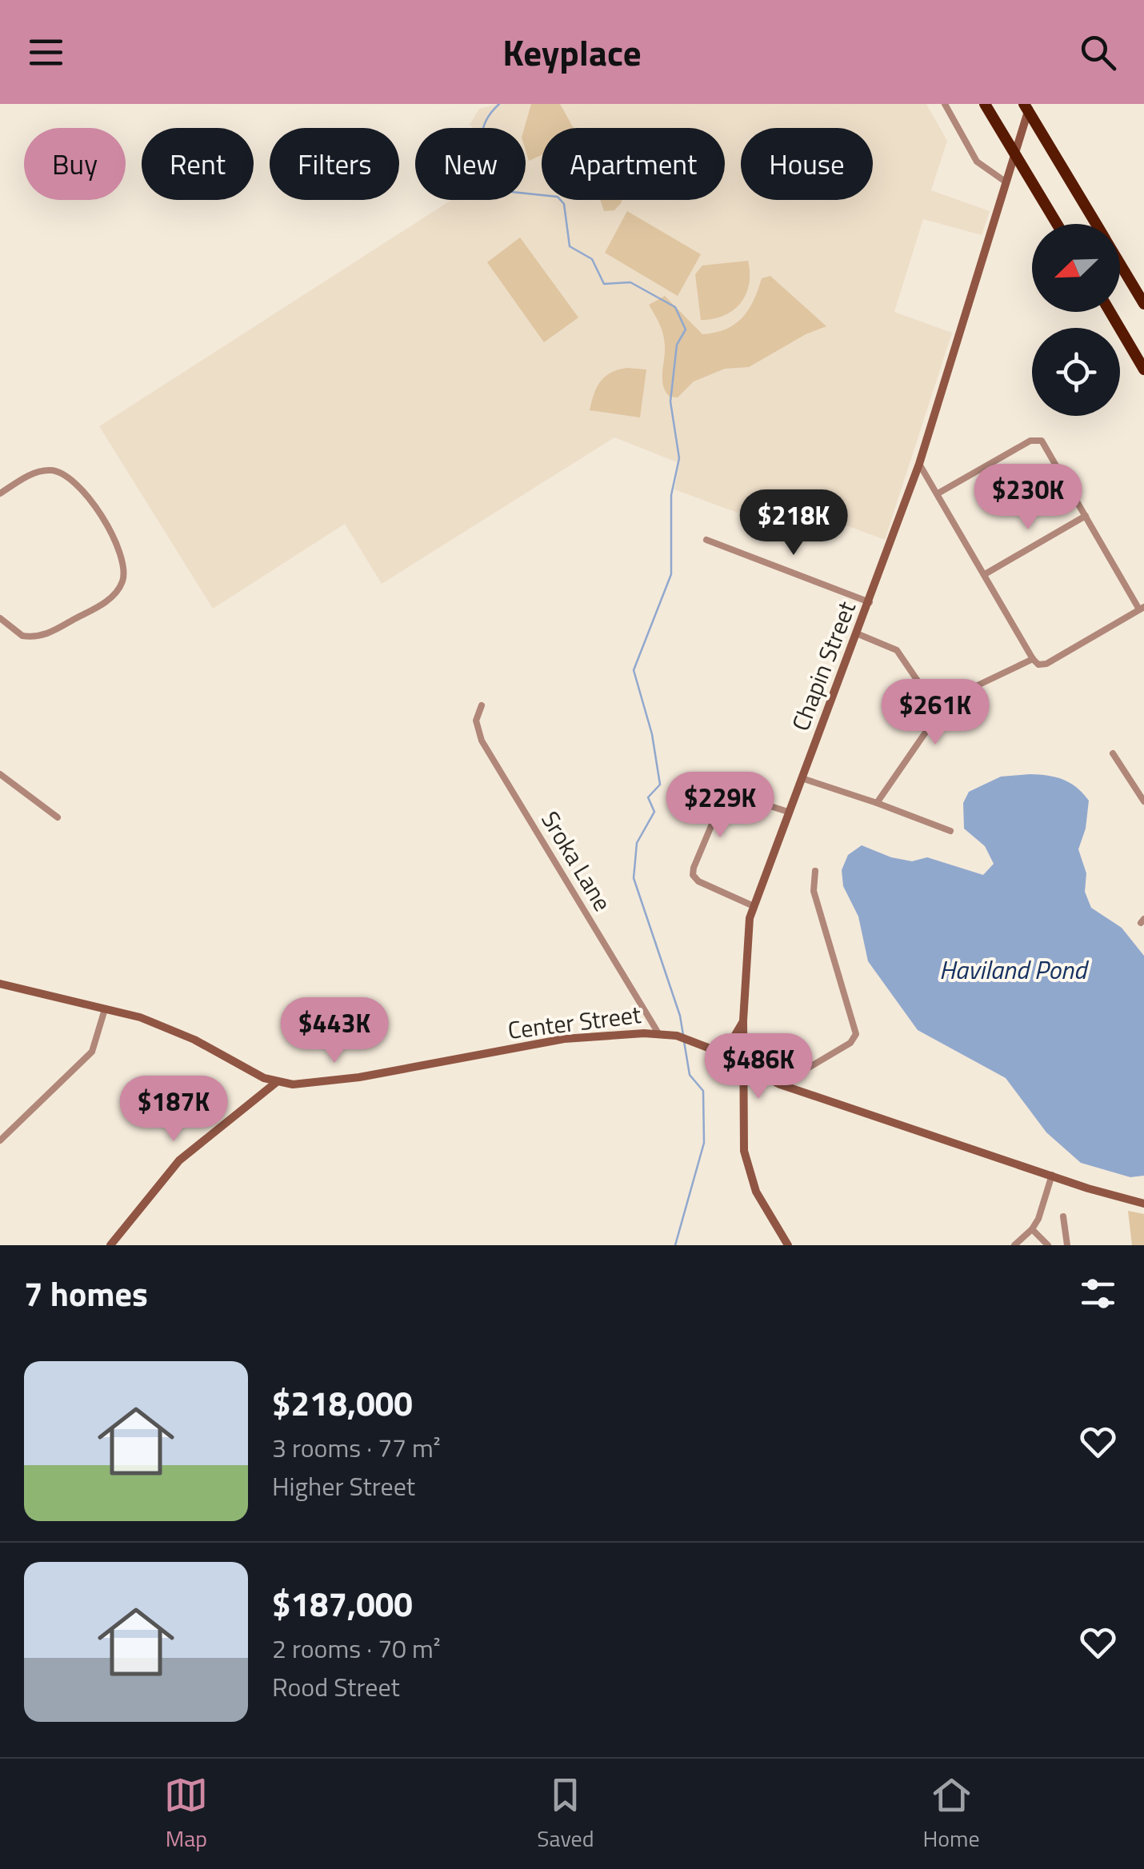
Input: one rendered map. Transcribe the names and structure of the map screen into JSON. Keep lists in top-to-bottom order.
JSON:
{
  "streets": {
    "main road": ["Chapin Street", "Center Street"],
    "street": ["Sroka Lane"]
  },
  "crossings": [
    ["Chapin Street", "Center Street"],
    ["Sroka Lane", "Center Street"]
  ],
  "water": ["Haviland Pond"],
  "north": "bottom left",
  "page": {
    "header": "Keyplace",
    "chip": [
      "Buy",
      "Rent",
      "Filters",
      "New",
      "Apartment",
      "House"
    ],
    "price": [
      "$230K",
      "$218K",
      "$261K",
      "$229K",
      "$443K",
      "$486K",
      "$187K"
    ],
    "heading": "7 homes",
    "list": [
      {
        "name": "$218,000",
        "note": "3 rooms · 77 m² · Higher Street"
      },
      {
        "name": "$187,000",
        "note": "2 rooms · 70 m² · Rood Street"
      }
    ],
    "tabs": ["Map", "Saved", "Home"]
  }
}
